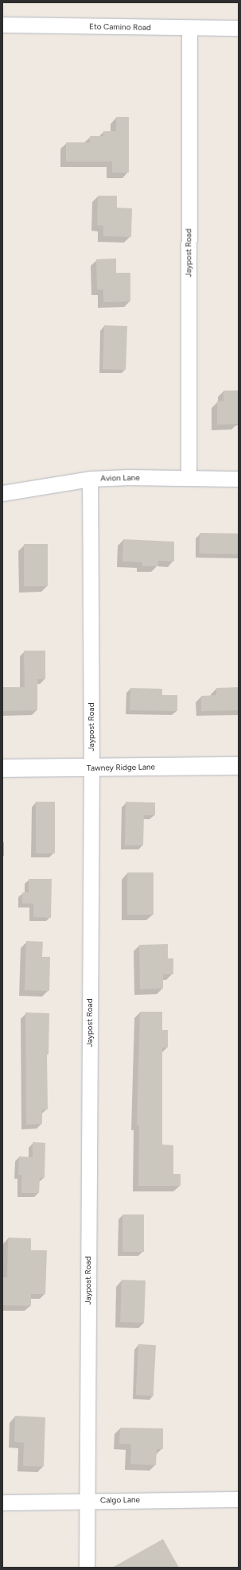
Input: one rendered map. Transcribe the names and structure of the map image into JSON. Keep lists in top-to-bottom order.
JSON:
{
  "streets": {
    "street": [
      "Eto Camino Road",
      "Jaypost Road",
      "Avion Lane",
      "Tawney Ridge Lane",
      "Calgo Lane"
    ]
  },
  "crossings": [
    ["Eto Camino Road", "Jaypost Road"],
    ["Jaypost Road", "Avion Lane"],
    ["Jaypost Road", "Tawney Ridge Lane"],
    ["Jaypost Road", "Calgo Lane"]
  ]
}
